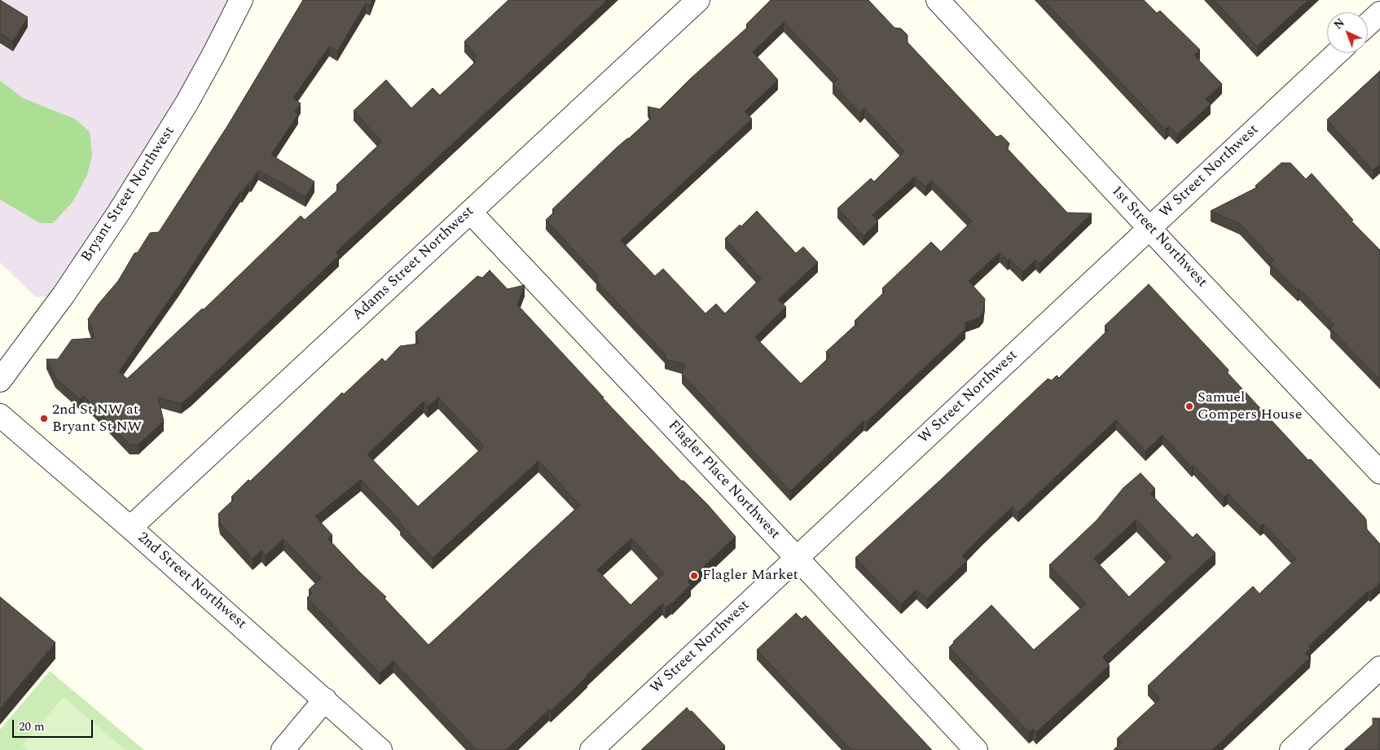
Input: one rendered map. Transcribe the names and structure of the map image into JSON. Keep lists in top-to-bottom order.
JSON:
{
  "streets": {
    "street": [
      "W Street Northwest",
      "Bryant Street Northwest",
      "1st Street Northwest",
      "Adams Street Northwest",
      "Flagler Place Northwest",
      "2nd Street Northwest"
    ]
  },
  "crossings": [
    ["W Street Northwest", "1st Street Northwest"],
    ["W Street Northwest", "Flagler Place Northwest"],
    ["Adams Street Northwest", "Flagler Place Northwest"],
    ["Adams Street Northwest", "2nd Street Northwest"]
  ],
  "places": ["Samuel Gompers House", "2nd St NW at Bryant St NW", "Flagler Market"],
  "scale_bar": "20 m",
  "north": "top left"
}
